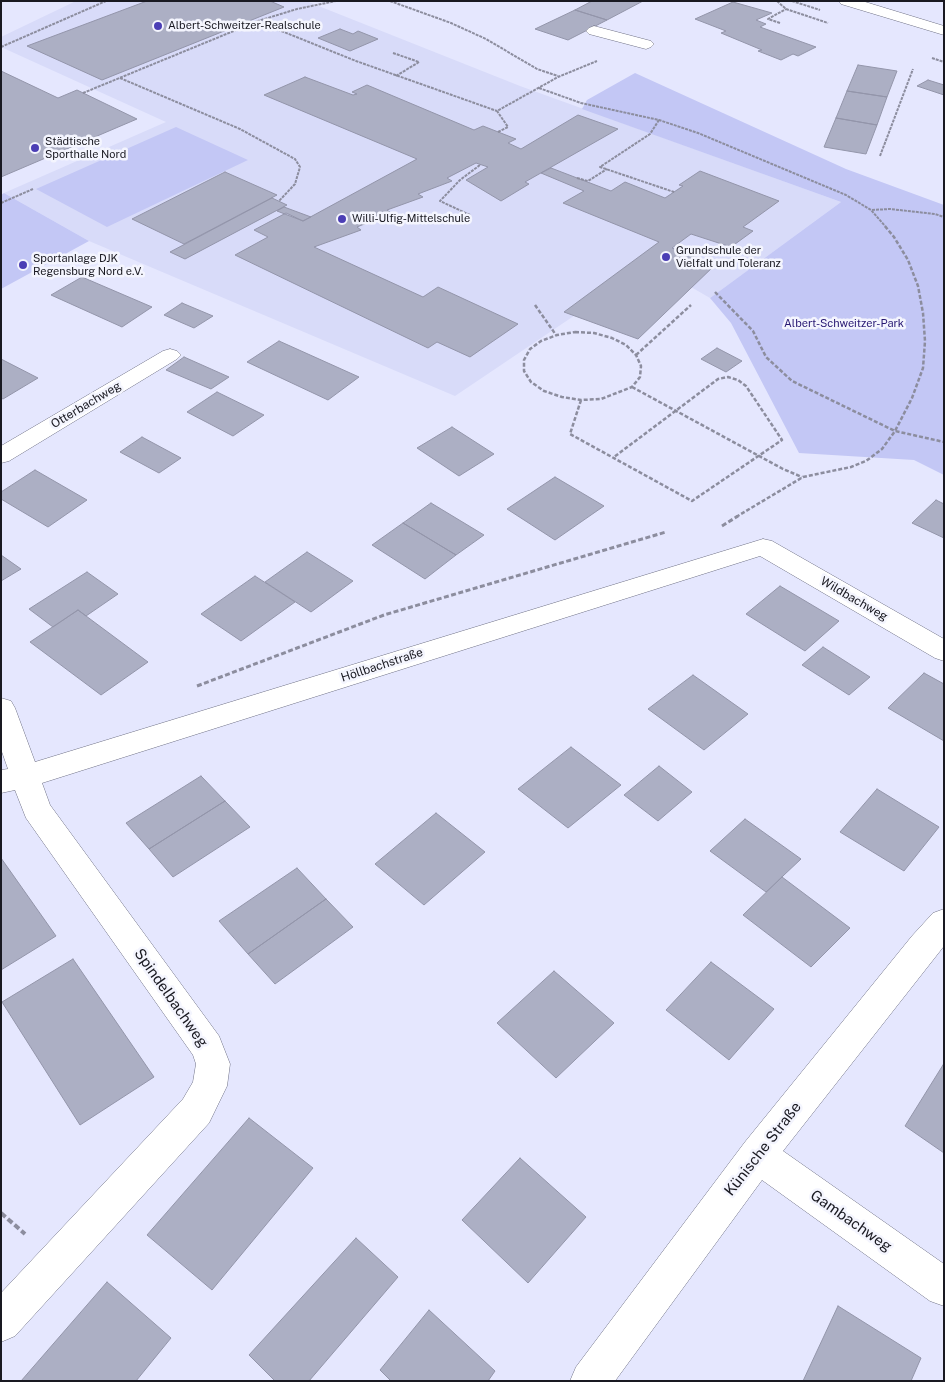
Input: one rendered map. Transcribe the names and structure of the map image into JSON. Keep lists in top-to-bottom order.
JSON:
{
  "streets": {
    "street": [
      "Otterbachweg",
      "Wildbachweg",
      "Höllbachstraße",
      "Spindelbachweg",
      "Künische Straße",
      "Gambachweg"
    ]
  },
  "crossings": [
    ["Wildbachweg", "Höllbachstraße"],
    ["Höllbachstraße", "Spindelbachweg"],
    ["Künische Straße", "Gambachweg"]
  ],
  "parks": ["Albert-Schweitzer-Park"],
  "places": [
    "Albert-Schweitzer-Realschule",
    "Städtische Sporthalle Nord",
    "Willi-Ulfig-Mittelschule",
    "Grundschule der Vielfalt und Toleranz",
    "Sportanlage DJK Regensburg Nord e.V."
  ]
}
